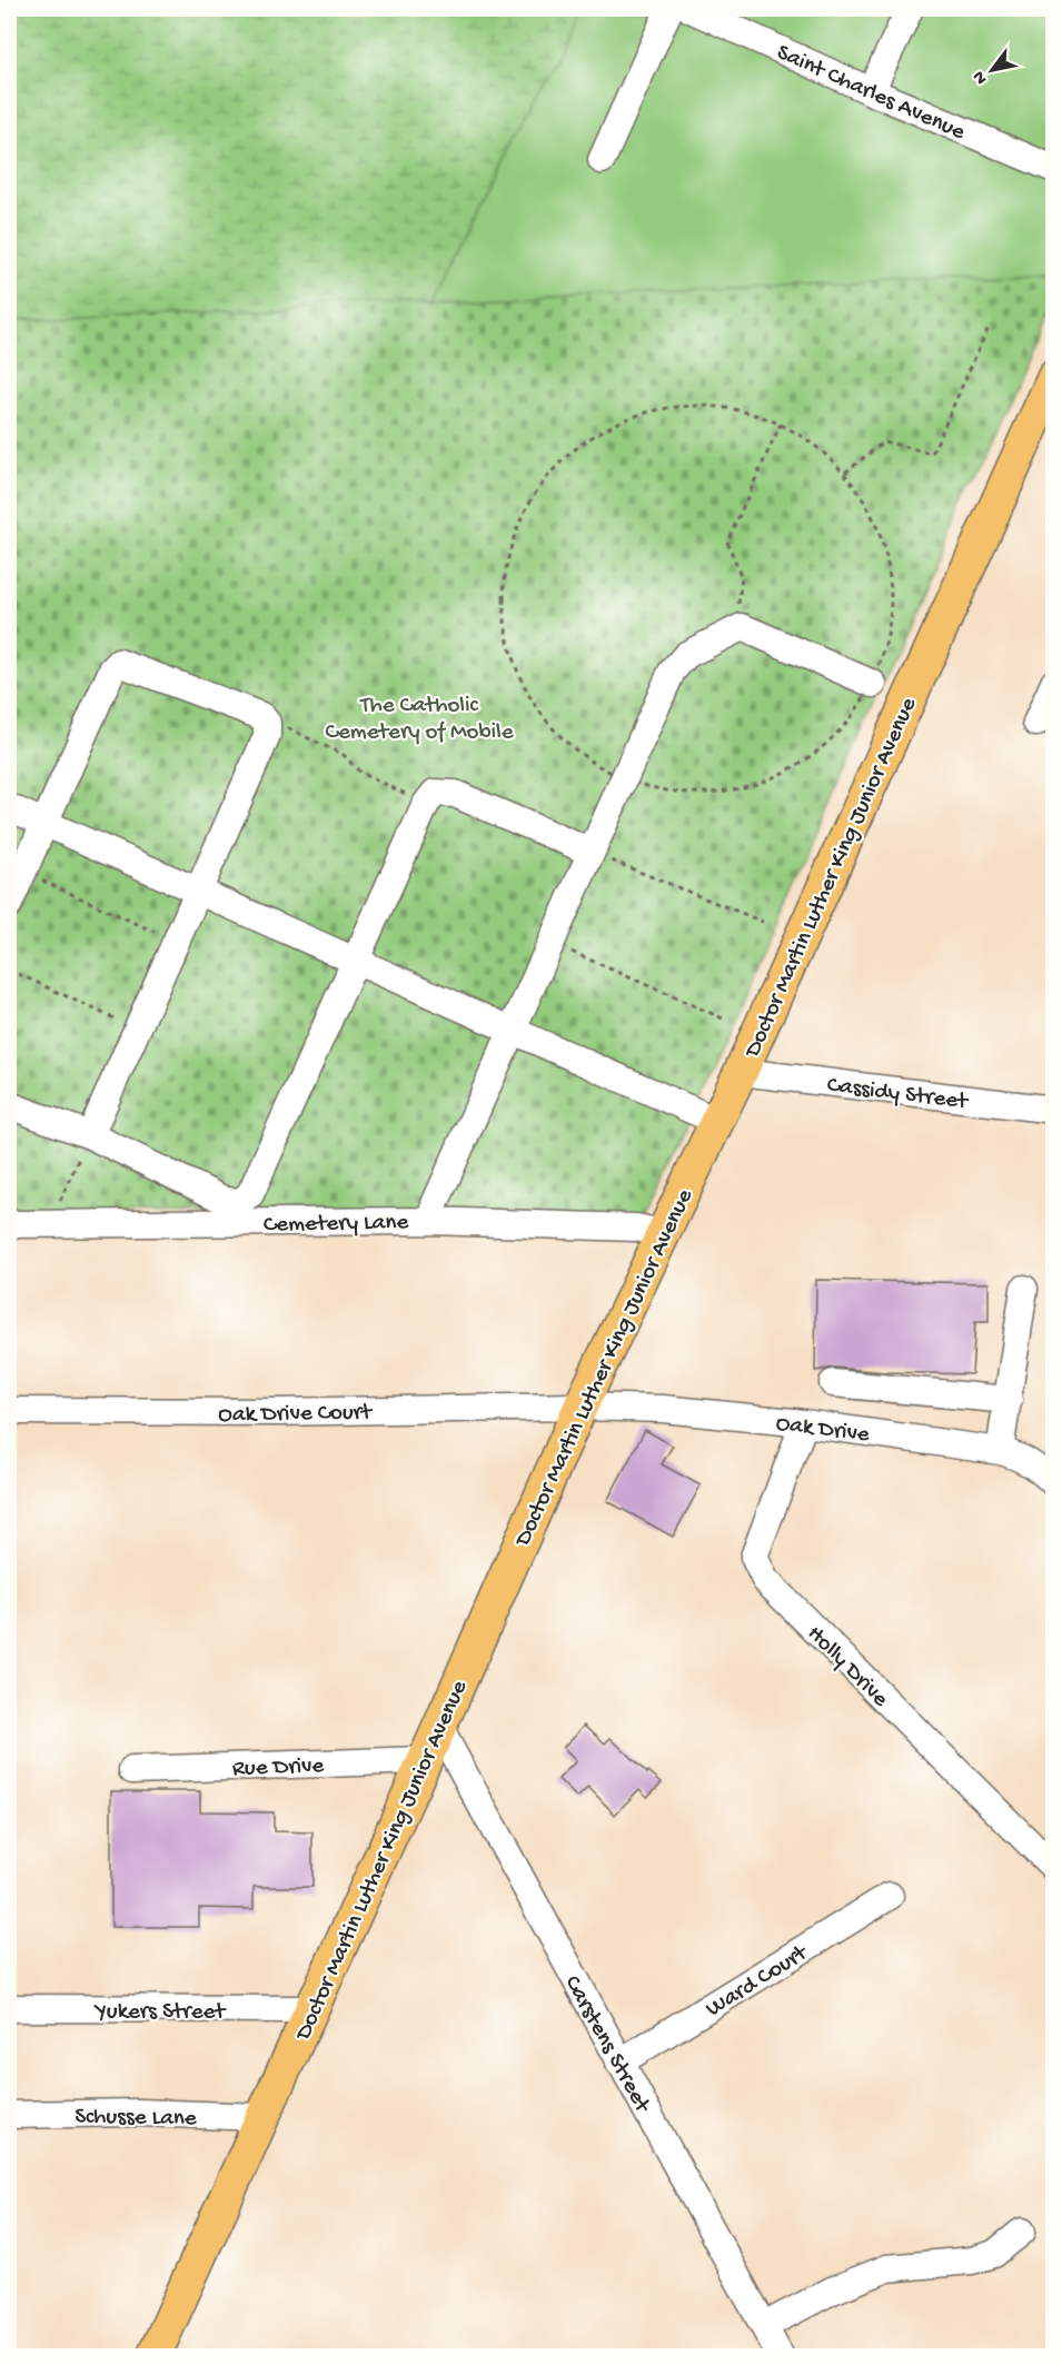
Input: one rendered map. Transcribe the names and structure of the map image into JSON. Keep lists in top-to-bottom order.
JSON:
{
  "streets": {
    "main road": ["Doctor Martin Luther King Junior Avenue"],
    "street": [
      "Saint Charles Avenue",
      "Cassidy Street",
      "Cemetery Lane",
      "Oak Drive Court",
      "Oak Drive",
      "Holly Drive",
      "Rue Drive",
      "Ward Court",
      "Yukers Street",
      "Carstens Street",
      "Schusse Lane"
    ]
  },
  "crossings": [
    ["Doctor Martin Luther King Junior Avenue", "Cassidy Street"],
    ["Doctor Martin Luther King Junior Avenue", "Cemetery Lane"],
    ["Doctor Martin Luther King Junior Avenue", "Oak Drive Court"],
    ["Doctor Martin Luther King Junior Avenue", "Oak Drive"],
    ["Doctor Martin Luther King Junior Avenue", "Rue Drive"],
    ["Doctor Martin Luther King Junior Avenue", "Yukers Street"],
    ["Doctor Martin Luther King Junior Avenue", "Carstens Street"],
    ["Doctor Martin Luther King Junior Avenue", "Schusse Lane"],
    ["Oak Drive Court", "Oak Drive"],
    ["Oak Drive", "Holly Drive"],
    ["Ward Court", "Carstens Street"]
  ],
  "parks": ["The Catholic Cemetery of Mobile"],
  "north": "bottom left"
}
